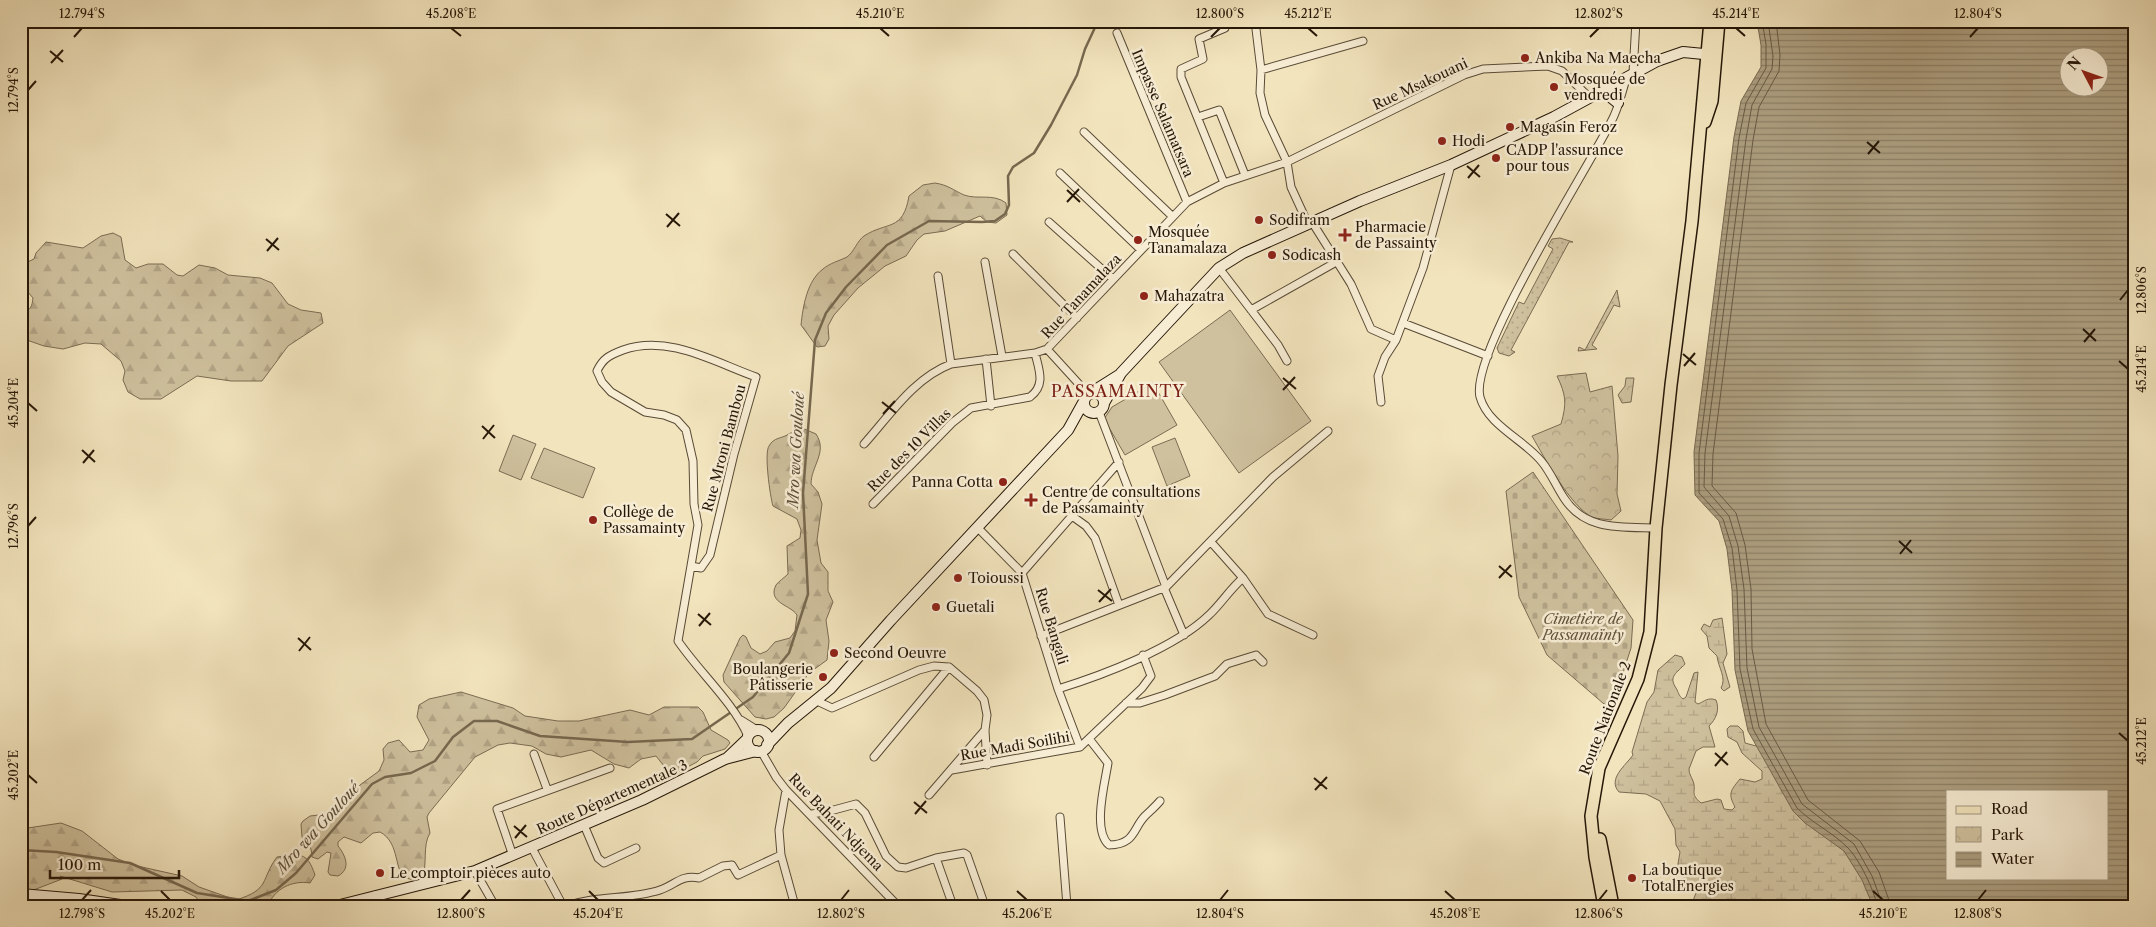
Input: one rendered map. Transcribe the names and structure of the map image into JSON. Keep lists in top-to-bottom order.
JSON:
{
  "streets": {
    "main road": ["Route Nationale 2", "Route Départementale 3"],
    "street": [
      "Rue Msakouani",
      "Impasse Salamatsara",
      "Rue Tanamalaza",
      "Rue Mroni Bambou",
      "Rue des 10 Villas",
      "Rue Bangali",
      "Rue Madi Soilihi",
      "Rue Bahati Ndjema"
    ]
  },
  "crossings": [
    ["Rue Msakouani", "Rue Tanamalaza"],
    ["Rue Msakouani", "Route Départementale 3"],
    ["Impasse Salamatsara", "Rue Tanamalaza"],
    ["Rue Tanamalaza", "Rue des 10 Villas"],
    ["Rue Bangali", "Rue Madi Soilihi"],
    ["Rue Bangali", "Route Départementale 3"],
    ["Route Nationale 2", "Route Départementale 3"],
    ["Route Départementale 3", "Rue Bahati Ndjema"]
  ],
  "districts": ["PASSAMAINTY"],
  "water": ["Mro wa Gouloué"],
  "parks": ["Cimetière de Passamaïnty"],
  "places": {
    "other": [
      "Ankiba Na Maecha",
      "Mosquée de vendredi",
      "Magasin Feroz",
      "Hodi",
      "CADP l'assurance pour tous",
      "Sodifram",
      "Mosquée Tanamalaza",
      "Sodicash",
      "Mahazatra",
      "Panna Cotta",
      "Collège de Passamainty",
      "Toioussi",
      "Guetali",
      "Second Oeuvre",
      "Boulangerie Pâtisserie",
      "Le comptoir pièces auto",
      "La boutique TotalEnergies"
    ],
    "health": ["Pharmacie de Passainty", "Centre de consultations de Passamainty"]
  },
  "legend": ["Road", "Park", "Water"],
  "scale_bar": "100 m",
  "north": "top left",
  "coordinates": [
    "12.794°S",
    "45.208°E",
    "45.210°E",
    "12.800°S",
    "45.212°E",
    "12.802°S",
    "45.214°E",
    "12.804°S",
    "12.806°S",
    "45.204°E",
    "12.796°S",
    "45.202°E",
    "12.798°S",
    "45.206°E",
    "12.808°S"
  ]
}
